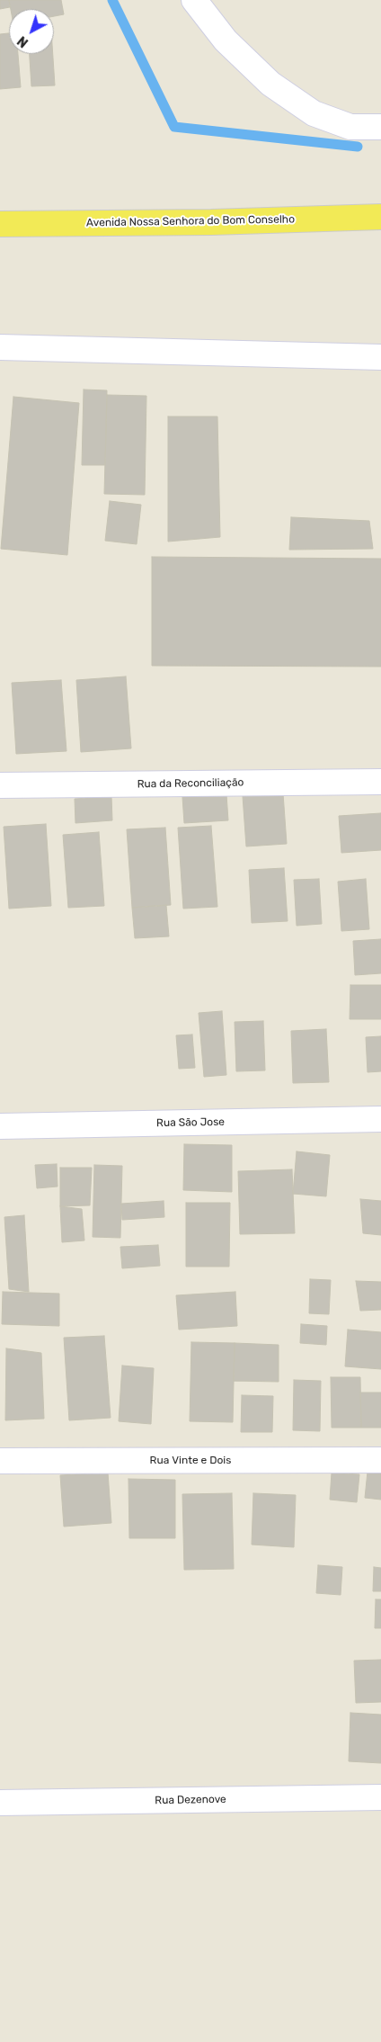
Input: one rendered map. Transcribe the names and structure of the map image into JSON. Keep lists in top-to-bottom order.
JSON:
{
  "streets": {
    "main road": ["Avenida Nossa Senhora do Bom Conselho"],
    "street": [
      "Rua da Reconciliação",
      "Rua São Jose",
      "Rua Vinte e Dois",
      "Rua Dezenove"
    ]
  },
  "north": "bottom left"
}
